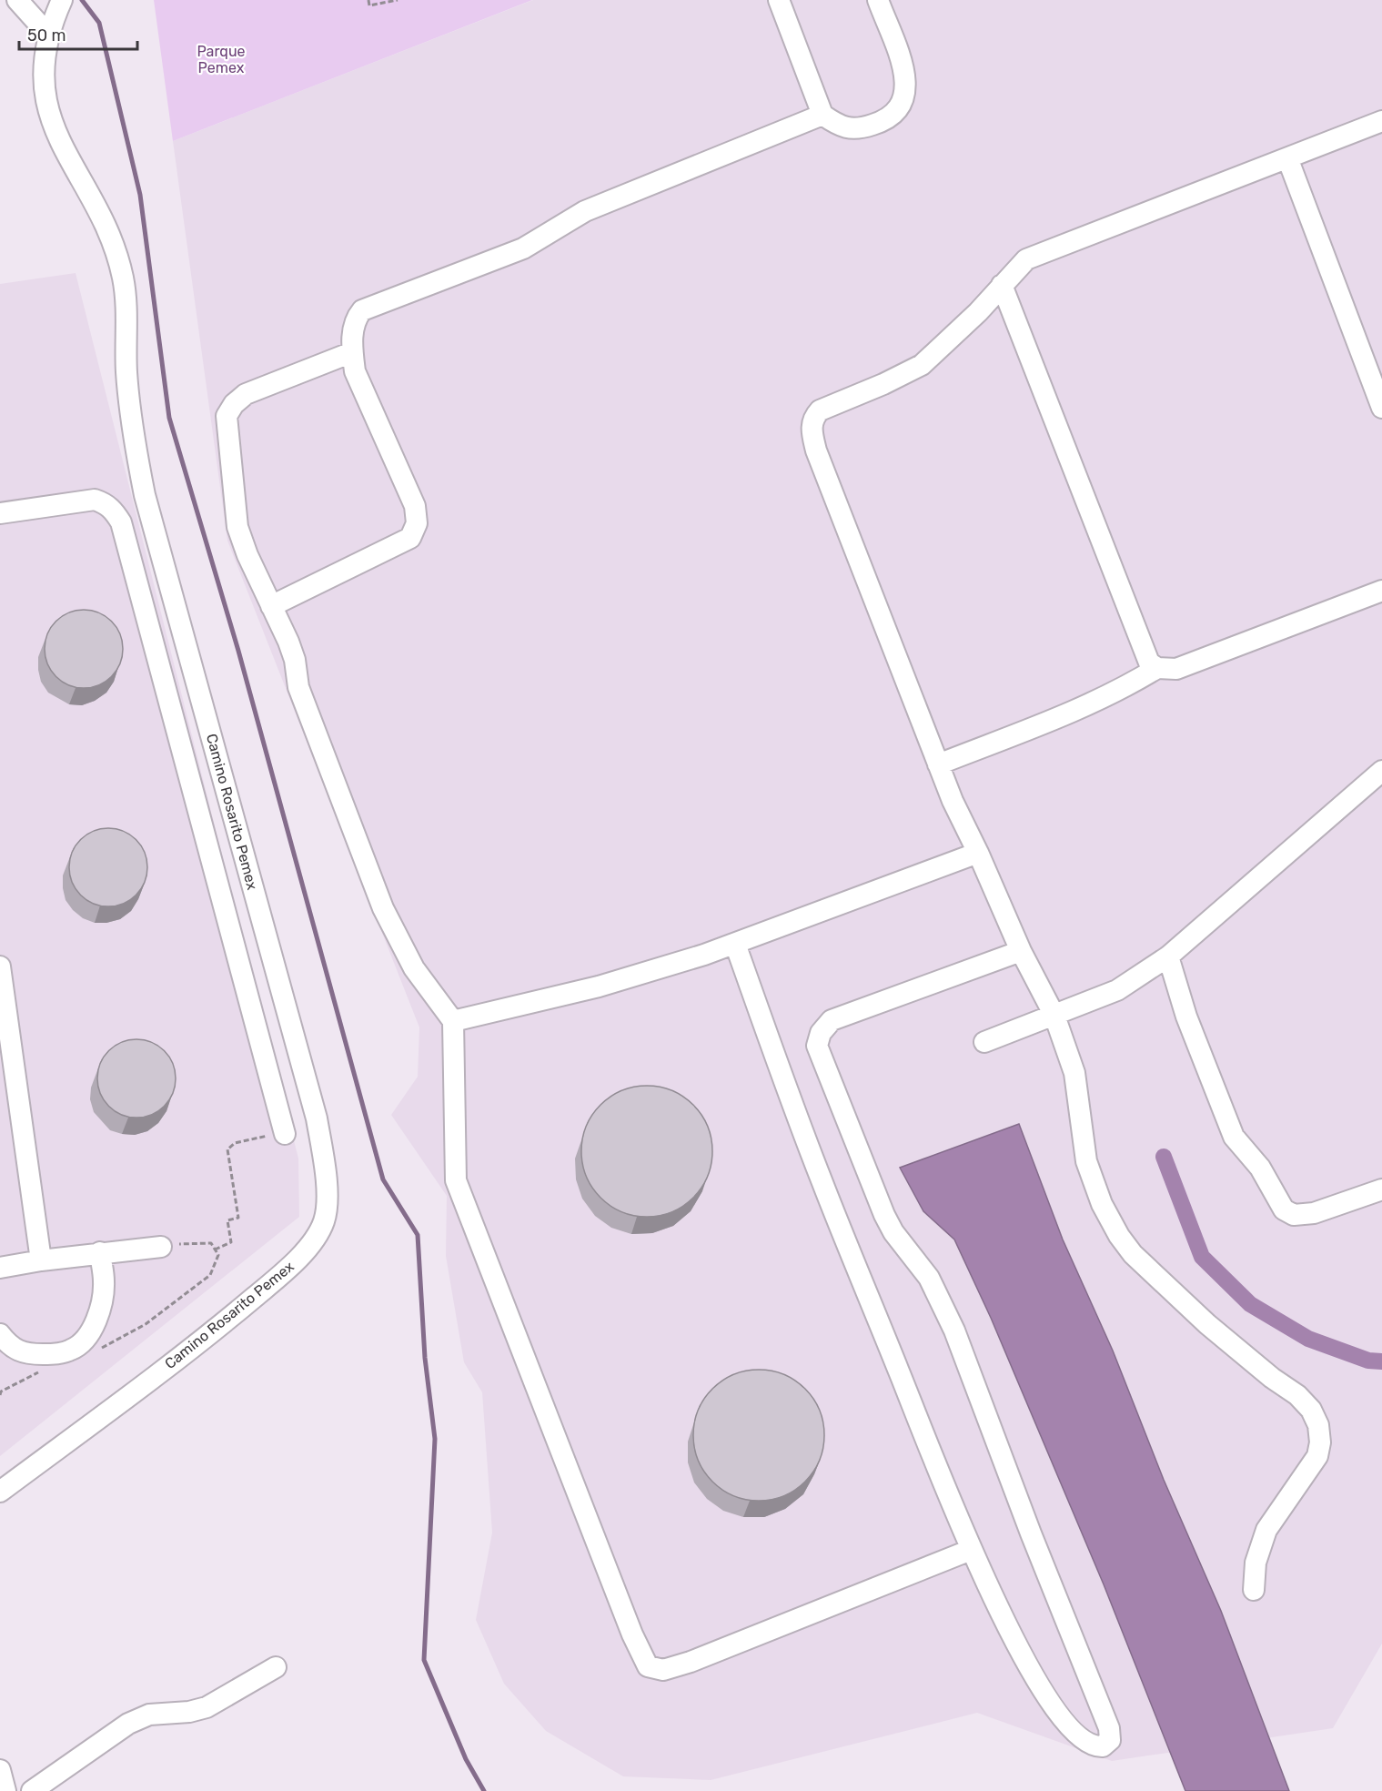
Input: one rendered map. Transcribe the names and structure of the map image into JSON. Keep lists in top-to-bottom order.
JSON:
{
  "streets": {
    "street": ["Camino Rosarito Pemex"]
  },
  "parks": ["Parque Pemex"],
  "scale_bar": "50 m"
}
